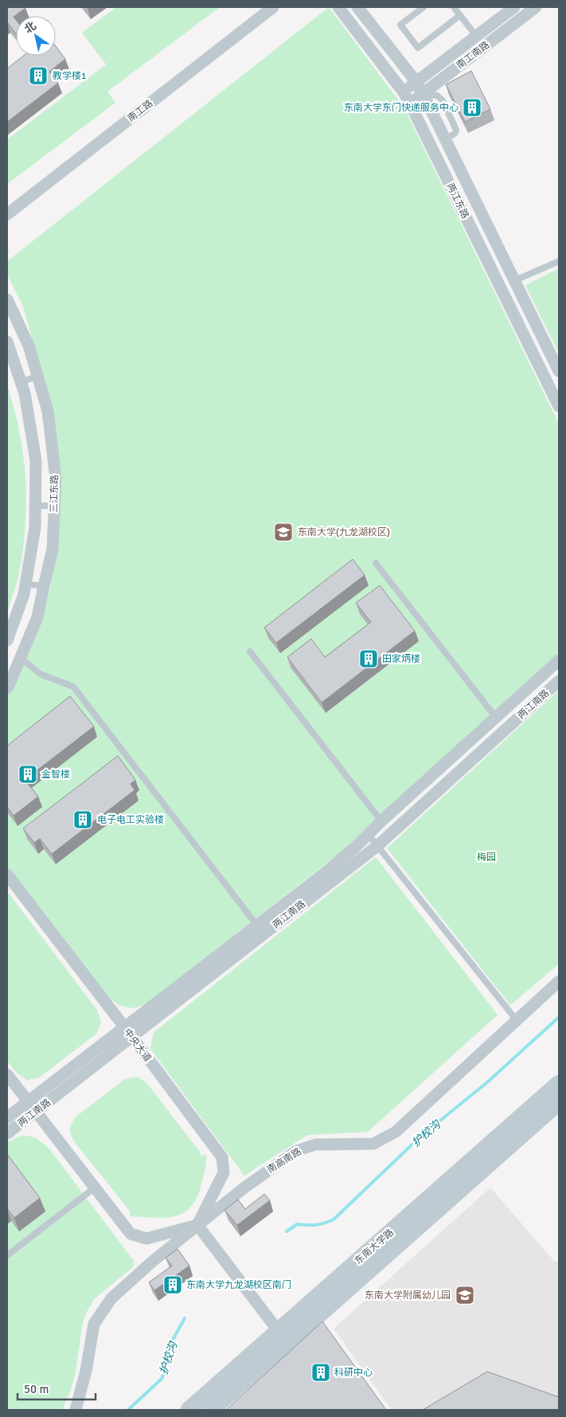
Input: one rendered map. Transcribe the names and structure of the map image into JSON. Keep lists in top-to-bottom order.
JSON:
{
  "streets": {
    "main road": ["东南大学路"],
    "street": [
      "南工南路",
      "南工路",
      "两江东路",
      "三江东路",
      "两江南路",
      "中央大道",
      "南高南路"
    ]
  },
  "crossings": [
    ["南工南路", "两江东路"],
    ["两江南路", "中央大道"],
    ["中央大道", "南高南路"]
  ],
  "water": ["护校沟"],
  "parks": ["梅园"],
  "places": {
    "building": [
      "教学楼1",
      "东南大学东门快递服务中心",
      "田家炳楼",
      "金智楼",
      "电子电工实验楼",
      "东南大学九龙湖校区南门",
      "科研中心"
    ],
    "school or university": ["东南大学(九龙湖校区)", "东南大学附属幼儿园"]
  },
  "scale_bar": "50 m",
  "north": "top left"
}
